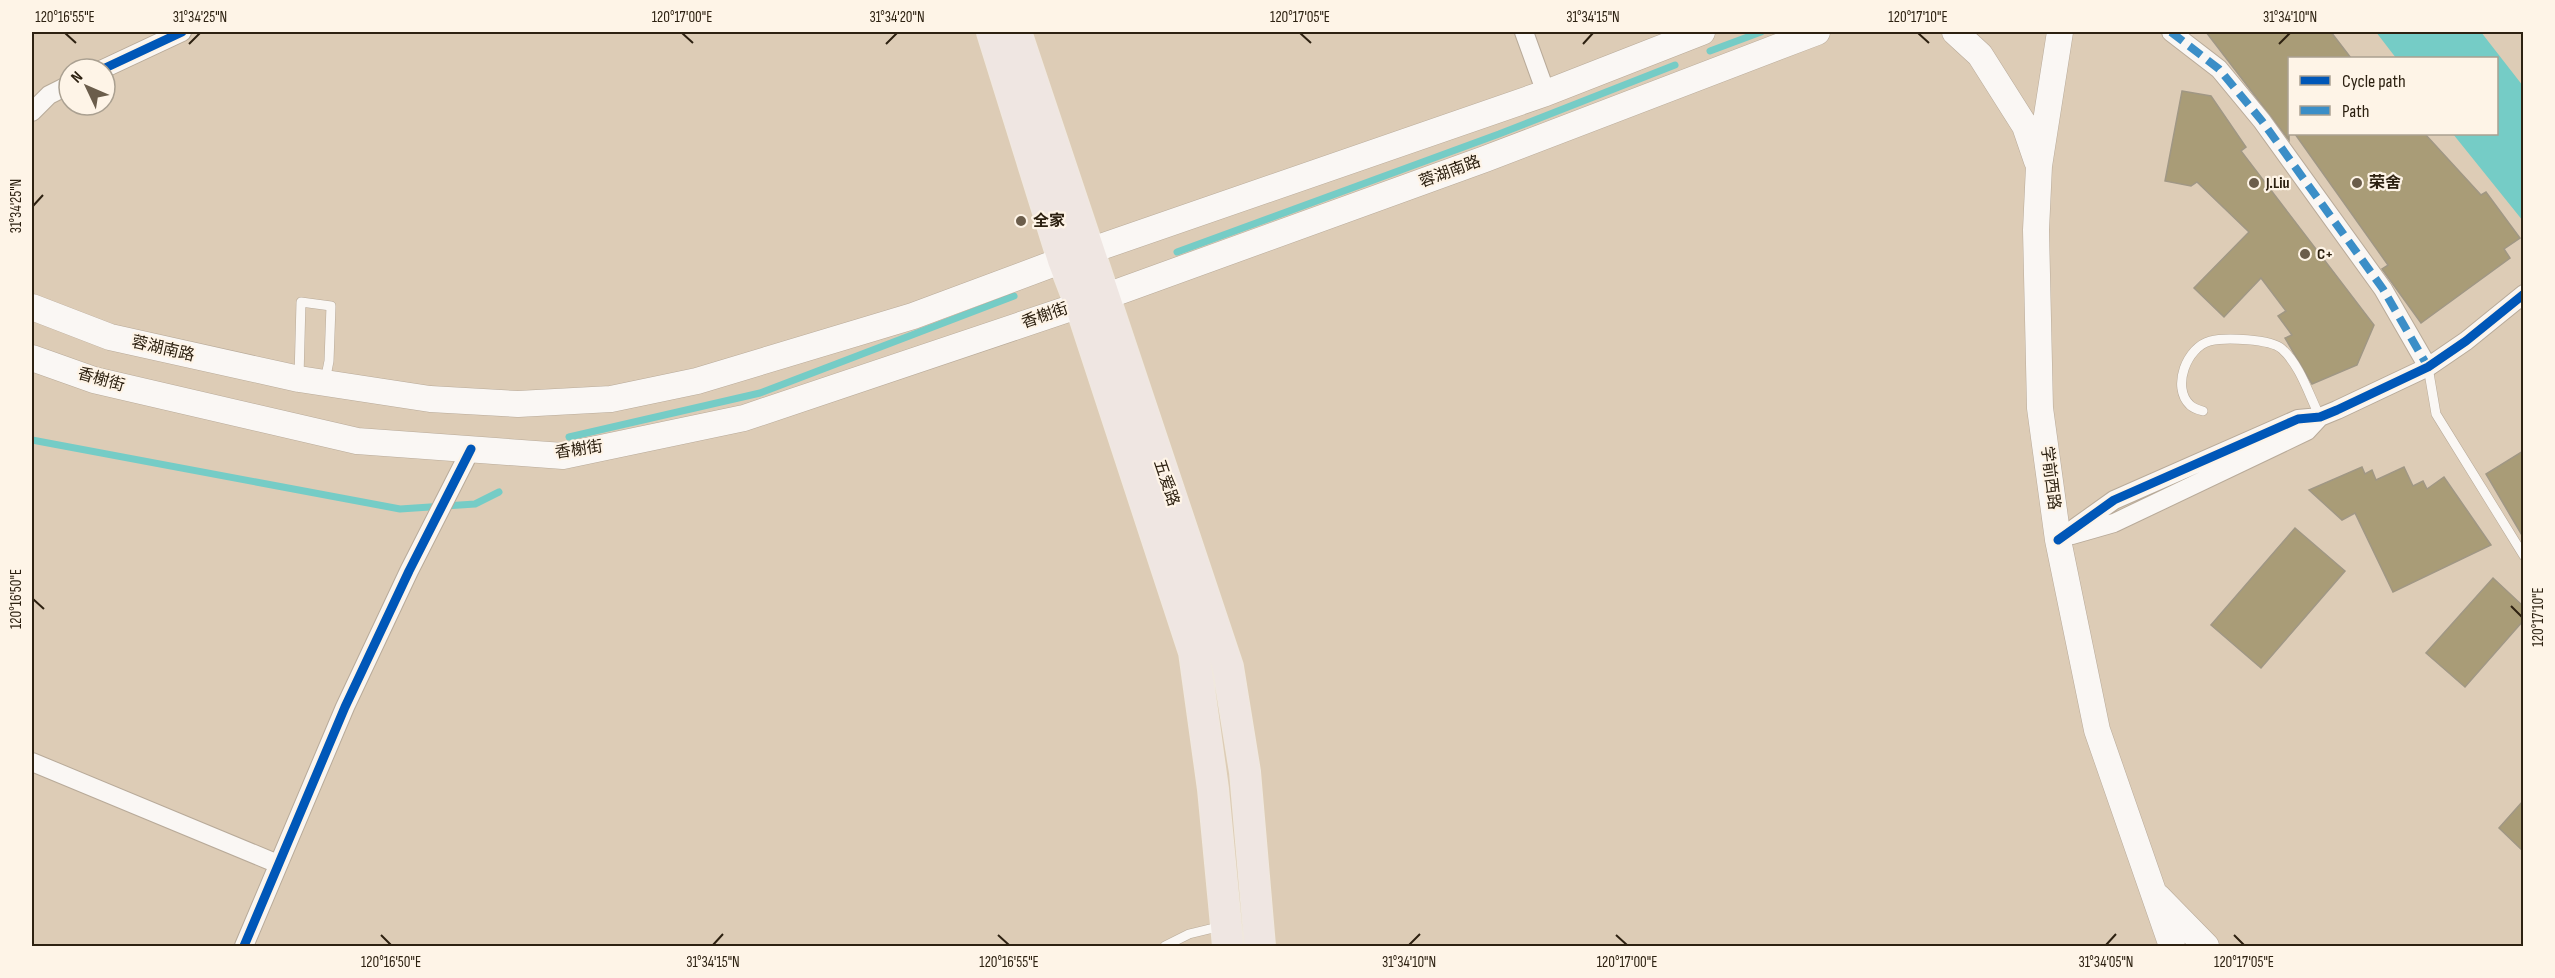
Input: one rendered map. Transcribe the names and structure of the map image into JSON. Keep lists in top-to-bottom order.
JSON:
{
  "streets": {
    "main road": [
      "蓉湖南路",
      "香榭街",
      "学前西路",
      "五爱路"
    ]
  },
  "crossings": [
    ["蓉湖南路", "香榭街"],
    ["蓉湖南路", "五爱路"],
    ["香榭街", "五爱路"]
  ],
  "places": [
    "J.Liu",
    "荣舍",
    "全家",
    "C+"
  ],
  "legend": ["Cycle path", "Path"],
  "north": "top left",
  "coordinates": [
    "120°16'55\"E",
    "31°34'25\"N",
    "120°17'00\"E",
    "31°34'20\"N",
    "120°17'05\"E",
    "31°34'15\"N",
    "120°17'10\"E",
    "31°34'10\"N",
    "120°16'50\"E",
    "31°34'05\"N"
  ]
}
